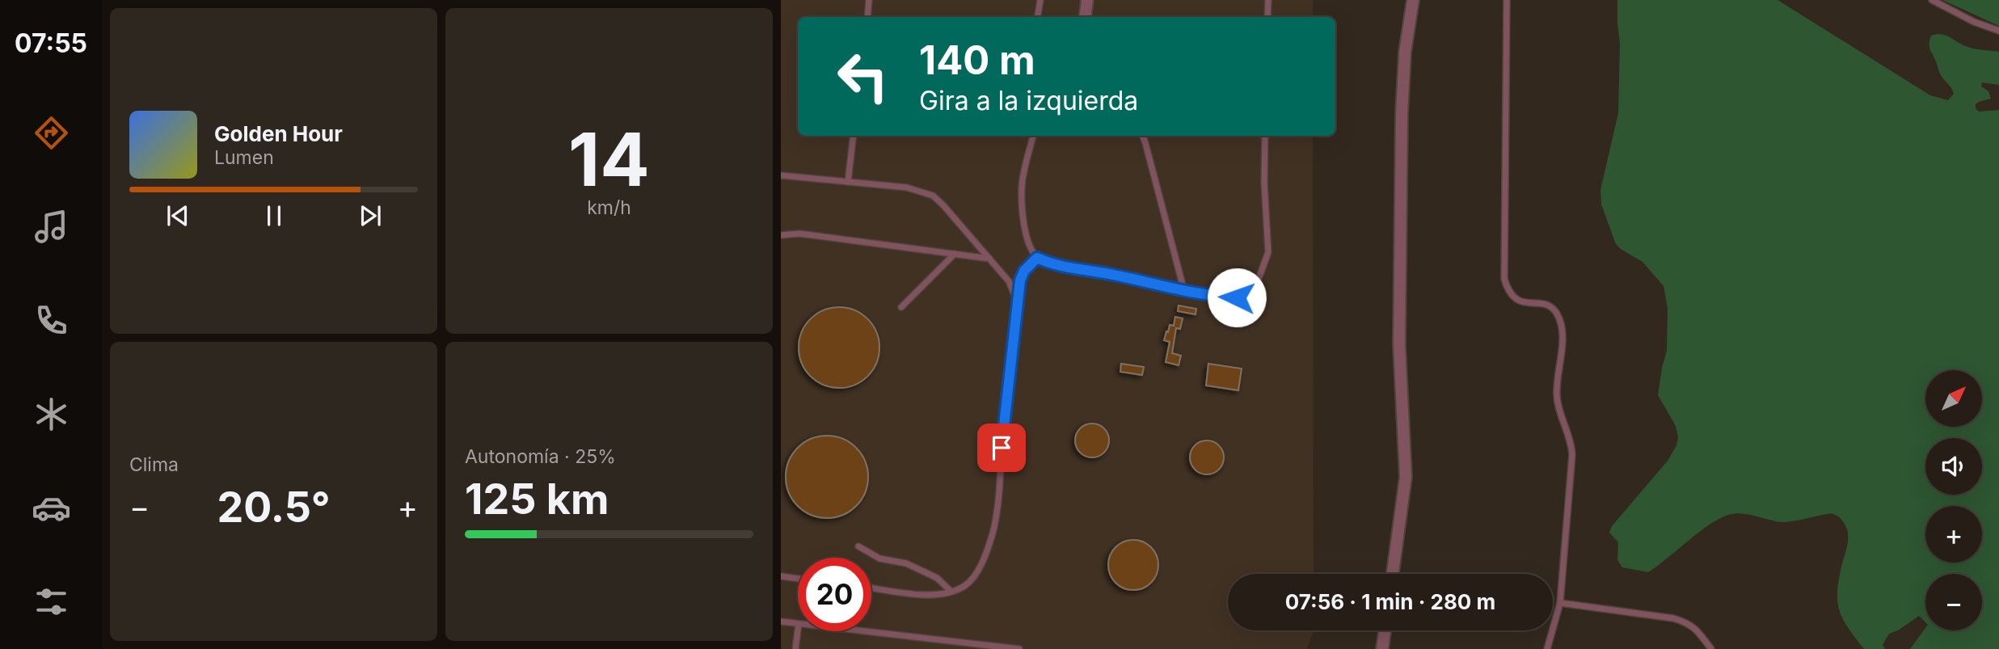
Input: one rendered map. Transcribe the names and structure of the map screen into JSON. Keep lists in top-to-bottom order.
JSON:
{
  "north": "top right",
  "page": {
    "tabs": "07:55",
    "tile": [
      ["14", "km/h"],
      "Clima",
      ["Autonomía · 25%", "125 km"]
    ],
    "turn": ["140 m", "Gira a la izquierda"],
    "song": ["Golden Hour", "Lumen"],
    "map_buttons": ["+", "−"],
    "heat": ["−", "20.5°", "+"],
    "limit": "20",
    "trip": "07:56 · 1 min · 280 m"
  }
}
